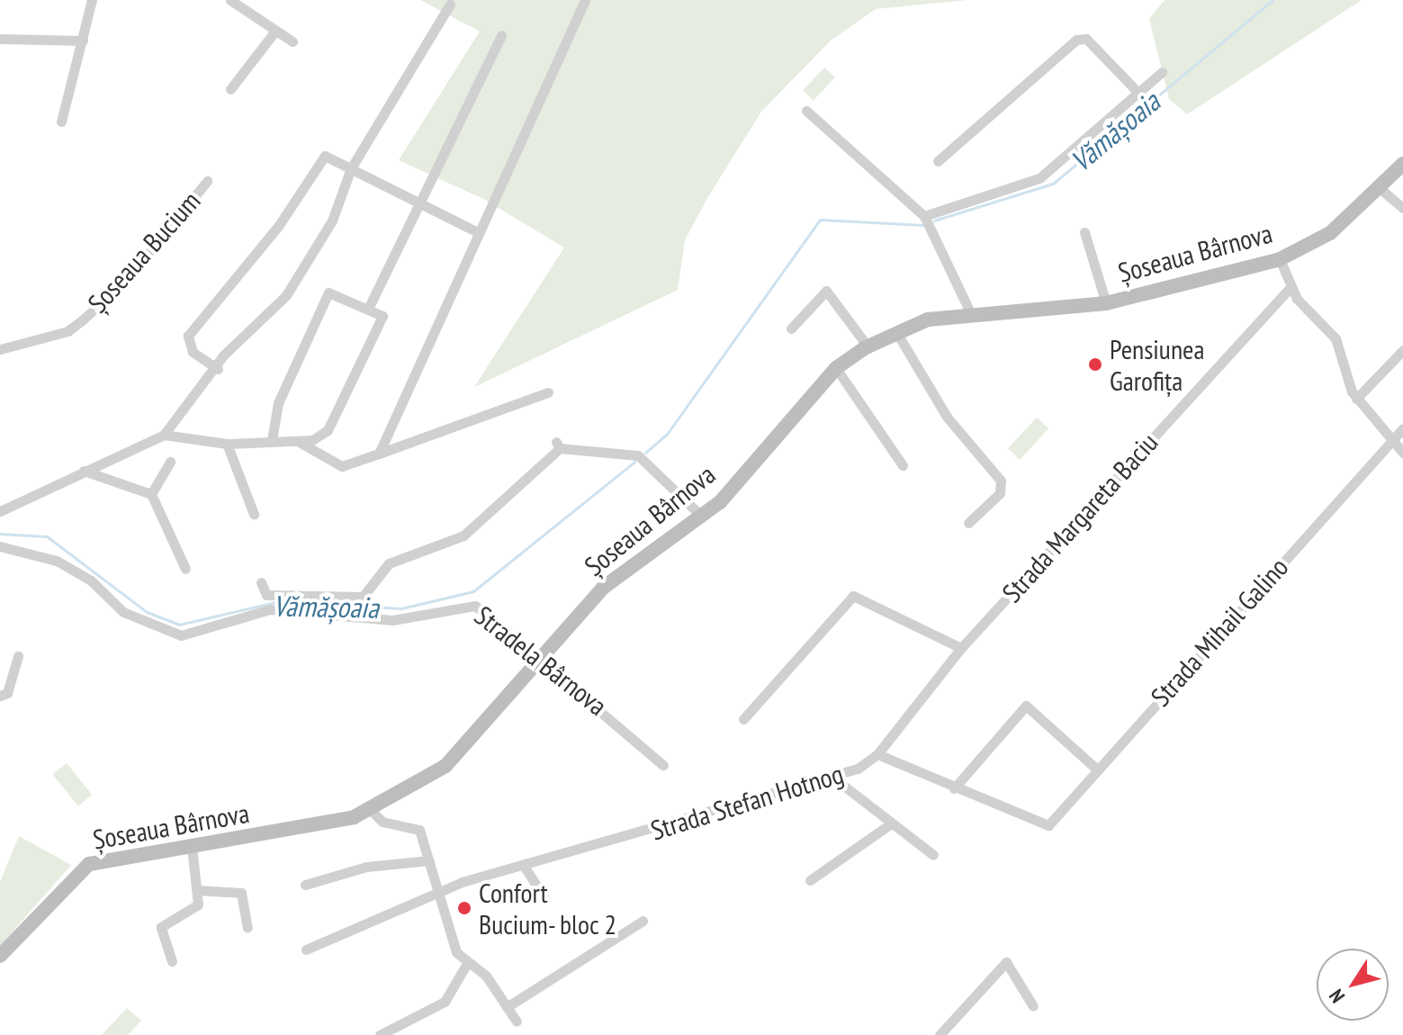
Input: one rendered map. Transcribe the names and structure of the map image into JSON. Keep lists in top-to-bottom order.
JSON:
{
  "streets": {
    "main road": ["Șoseaua Bârnova"],
    "street": [
      "Șoseaua Bucium",
      "Strada Margareta Baciu",
      "Strada Mihail Galino",
      "Stradela Bârnova",
      "Strada Stefan Hotnog"
    ]
  },
  "crossings": [
    ["Șoseaua Bârnova", "Stradela Bârnova"],
    ["Strada Margareta Baciu", "Strada Stefan Hotnog"],
    ["Strada Mihail Galino", "Strada Stefan Hotnog"]
  ],
  "water": ["Vămășoaia"],
  "places": ["Pensiunea Garofița", "Confort Bucium- bloc 2"],
  "north": "bottom left"
}
